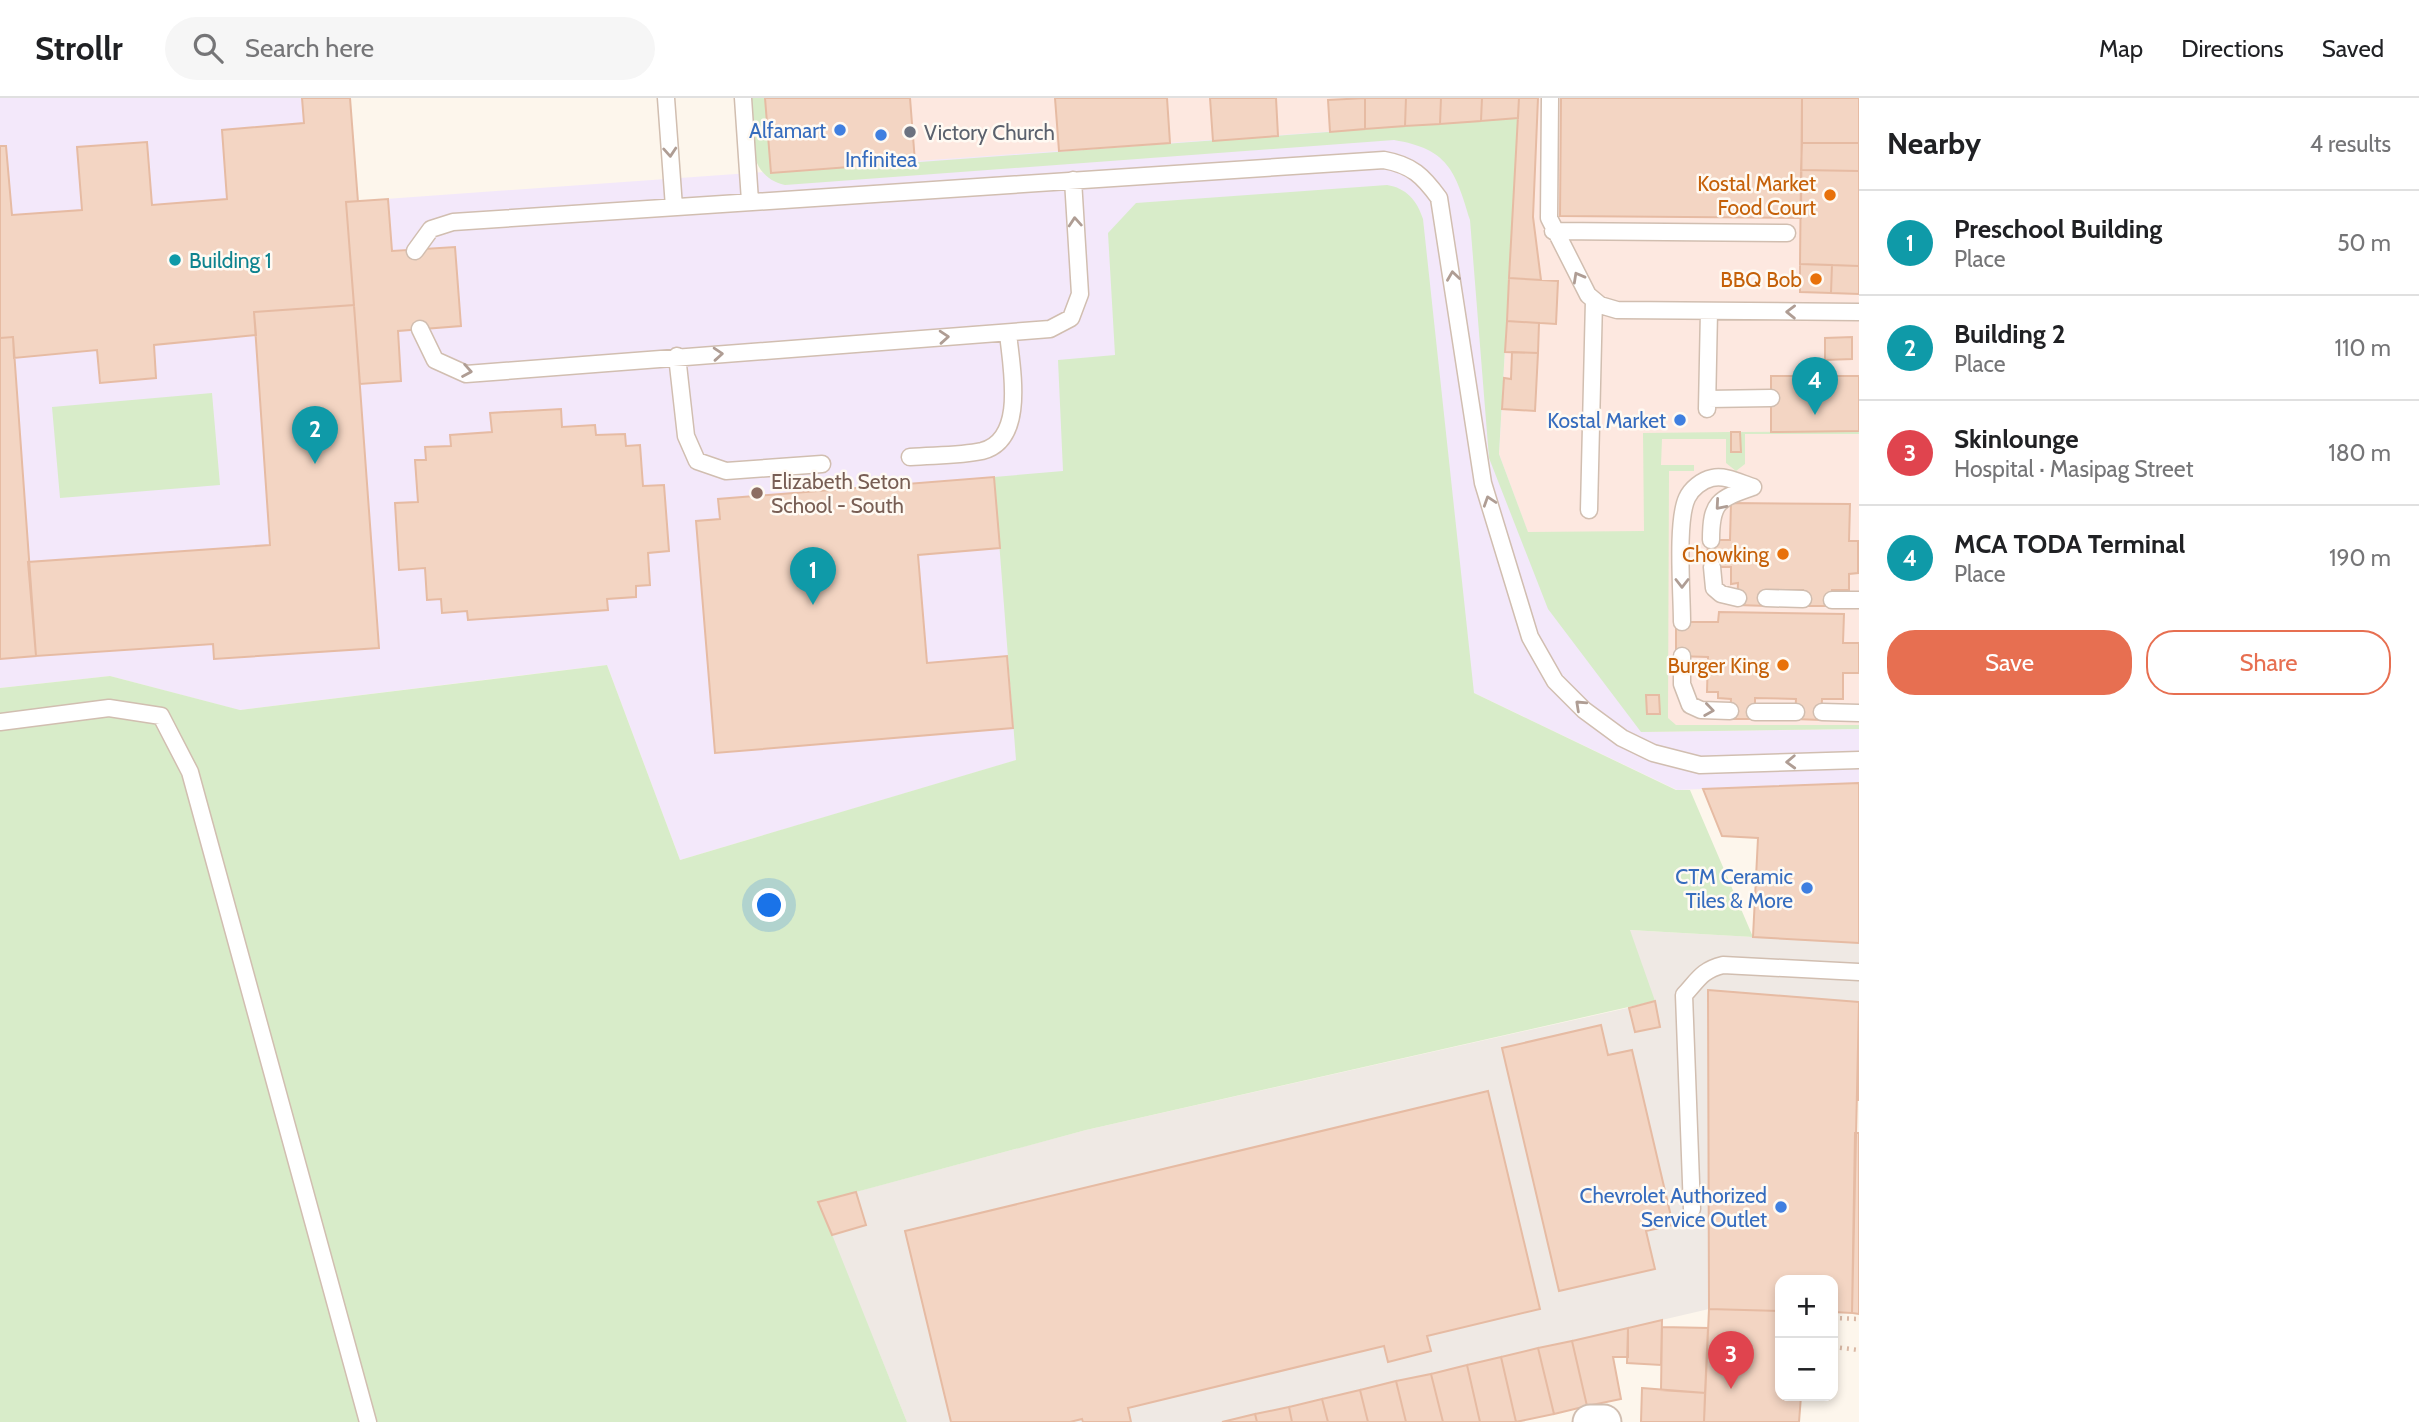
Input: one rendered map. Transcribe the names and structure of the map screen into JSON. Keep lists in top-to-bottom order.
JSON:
{
  "places": [
    "Alfamart",
    "Victory Church",
    "Infinitea",
    "Kostal Market Food Court",
    "Building 1",
    "BBQ Bob",
    "Kostal Market",
    "Elizabeth Seton School - South",
    "Chowking",
    "Burger King",
    "CTM Ceramic Tiles & More",
    "Chevrolet Authorized Service Outlet"
  ],
  "page": {
    "header": "Strollr",
    "search": "Search here",
    "nav": ["Map", "Directions", "Saved"],
    "heading": ["Nearby", "4 results"],
    "list": [
      {
        "mark": "1",
        "name": "Preschool Building",
        "note": "Place",
        "value": "50 m"
      },
      {
        "mark": "2",
        "name": "Building 2",
        "note": "Place",
        "value": "110 m"
      },
      {
        "mark": "3",
        "name": "Skinlounge",
        "note": "Hospital · Masipag Street",
        "value": "180 m"
      },
      {
        "mark": "4",
        "name": "MCA TODA Terminal",
        "note": "Place",
        "value": "190 m"
      }
    ],
    "pins": [
      "4",
      "2",
      "1",
      "3"
    ],
    "buttons": ["Save", "Share"],
    "map_buttons": ["+", "−"]
  }
}
